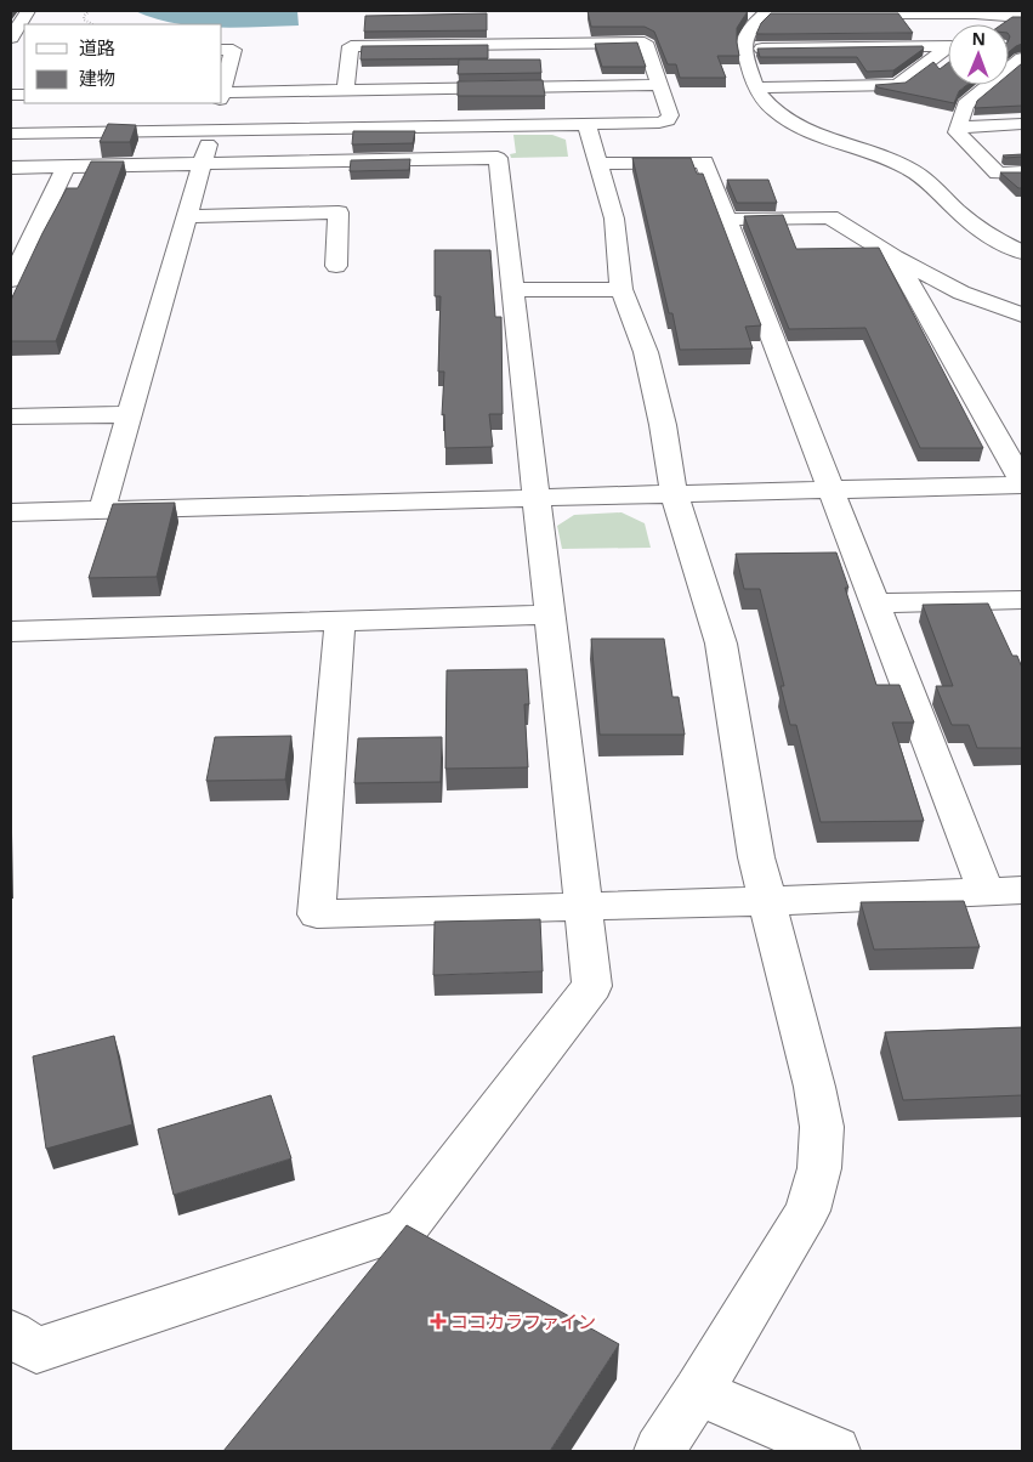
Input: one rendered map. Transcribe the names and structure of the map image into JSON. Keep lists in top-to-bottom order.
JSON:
{
  "places": {
    "health": ["ココカラファイン"]
  },
  "legend": ["道路", "建物"],
  "north": "top"
}
